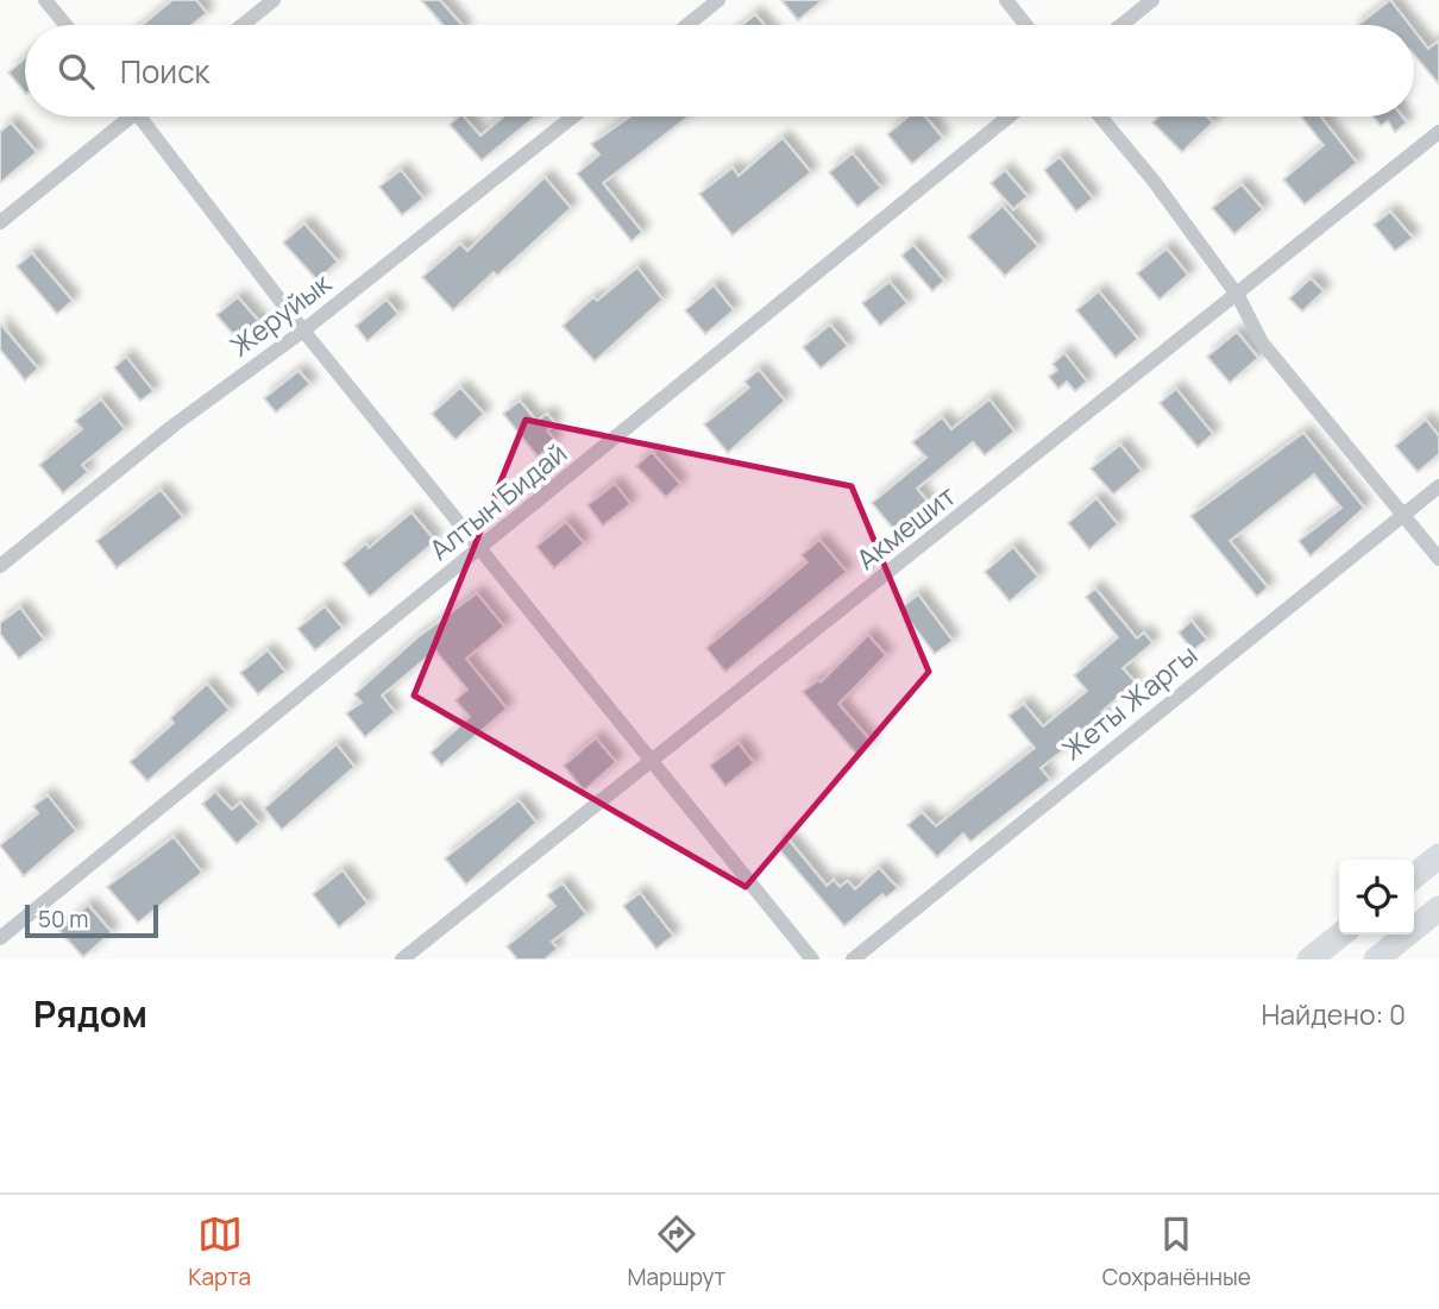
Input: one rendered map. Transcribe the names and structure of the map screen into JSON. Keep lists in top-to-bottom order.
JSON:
{
  "streets": {
    "street": [
      "Жеруйык",
      "Алтын Бидай",
      "Акмешит",
      "Жеты Жаргы"
    ]
  },
  "scale_bar": "50 m",
  "page": {
    "search": "Поиск",
    "scale": "50 m",
    "heading": ["Рядом", "Найдено: 0"],
    "nav": ["Карта", "Маршрут", "Сохранённые"]
  }
}
